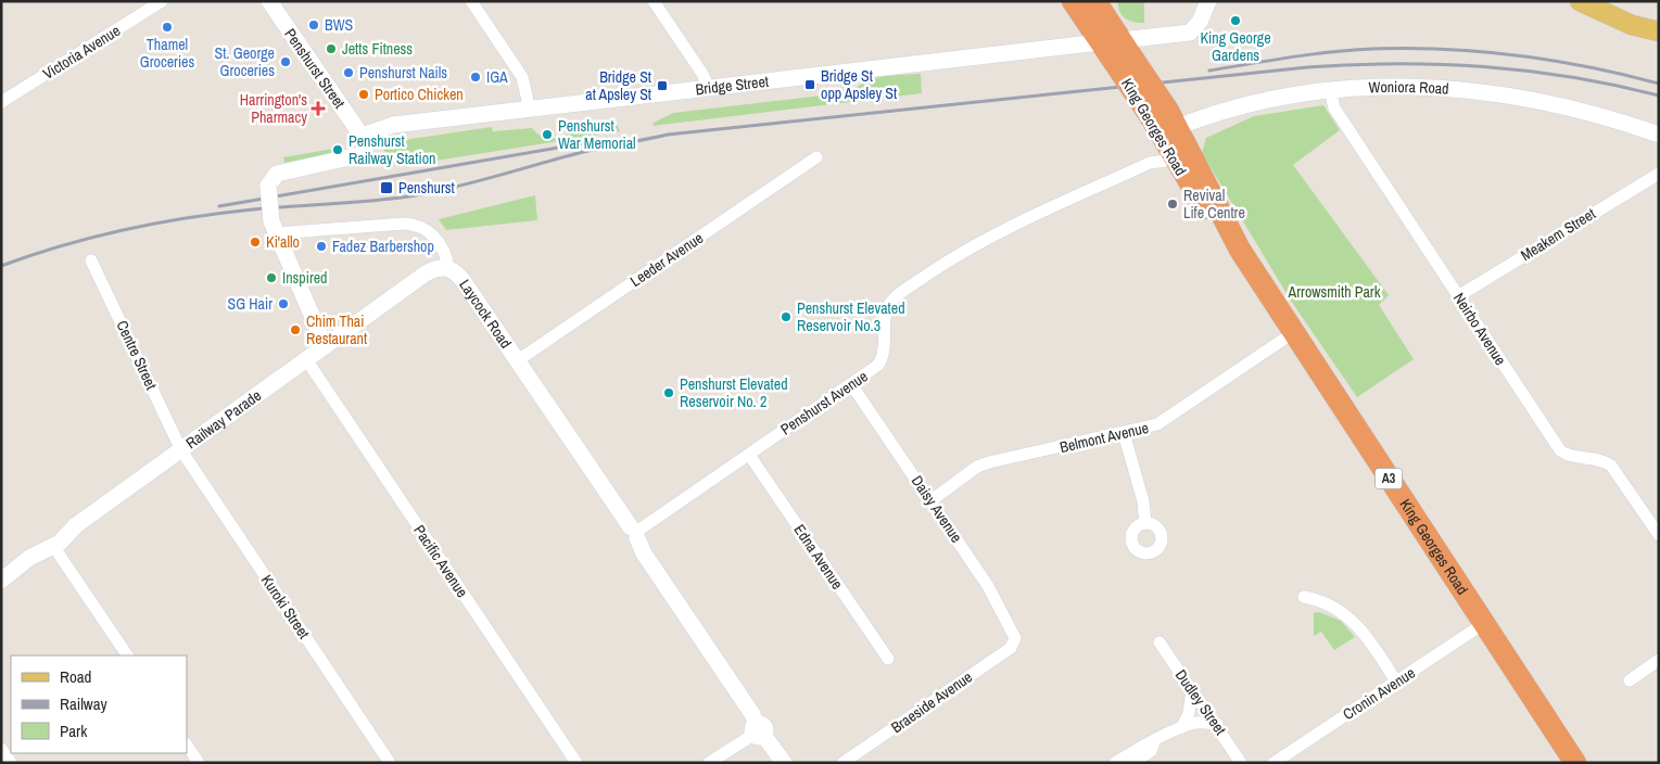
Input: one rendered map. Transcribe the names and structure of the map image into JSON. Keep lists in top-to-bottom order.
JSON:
{
  "streets": {
    "highway": ["Bridge Street", "King Georges Road", "A3"],
    "street": [
      "Victoria Avenue",
      "Penshurst Street",
      "Woniora Road",
      "Meakem Street",
      "Leeder Avenue",
      "Laycock Road",
      "Neirbo Avenue",
      "Centre Street",
      "Penshurst Avenue",
      "Railway Parade",
      "Belmont Avenue",
      "Daisy Avenue",
      "Edna Avenue",
      "Pacific Avenue",
      "Kuroki Street",
      "Cronin Avenue",
      "Braeside Avenue",
      "Dudley Street"
    ]
  },
  "crossings": [
    ["Penshurst Street", "Bridge Street"],
    ["Bridge Street", "King Georges Road"],
    ["Woniora Road", "King Georges Road"],
    ["Woniora Road", "Neirbo Avenue"],
    ["King Georges Road", "Penshurst Avenue"],
    ["King Georges Road", "Belmont Avenue"],
    ["King Georges Road", "Cronin Avenue"],
    ["Meakem Street", "Neirbo Avenue"],
    ["Leeder Avenue", "Laycock Road"],
    ["Laycock Road", "Penshurst Avenue"],
    ["Laycock Road", "Railway Parade"],
    ["Centre Street", "Railway Parade"],
    ["Centre Street", "Kuroki Street"],
    ["Penshurst Avenue", "Daisy Avenue"],
    ["Penshurst Avenue", "Edna Avenue"],
    ["Railway Parade", "Pacific Avenue"],
    ["Railway Parade", "Kuroki Street"],
    ["Belmont Avenue", "Daisy Avenue"],
    ["Daisy Avenue", "Braeside Avenue"]
  ],
  "parks": ["Arrowsmith Park"],
  "places": {
    "other": [
      "King George Gardens",
      "BWS",
      "Thamel Groceries",
      "Jetts Fitness",
      "St. George Groceries",
      "Penshurst Nails",
      "IGA",
      "Portico Chicken",
      "Penshurst War Memorial",
      "Penshurst Railway Station",
      "Revival Life Centre",
      "Ki'allo",
      "Fadez Barbershop",
      "Inspired",
      "SG Hair",
      "Penshurst Elevated Reservoir No.3",
      "Chim Thai Restaurant",
      "Penshurst Elevated Reservoir No. 2"
    ],
    "transit": ["Bridge St opp Apsley St", "Bridge St at Apsley St", "Penshurst"],
    "health": ["Harrington's Pharmacy"]
  },
  "legend": ["Road", "Railway", "Park"]
}
